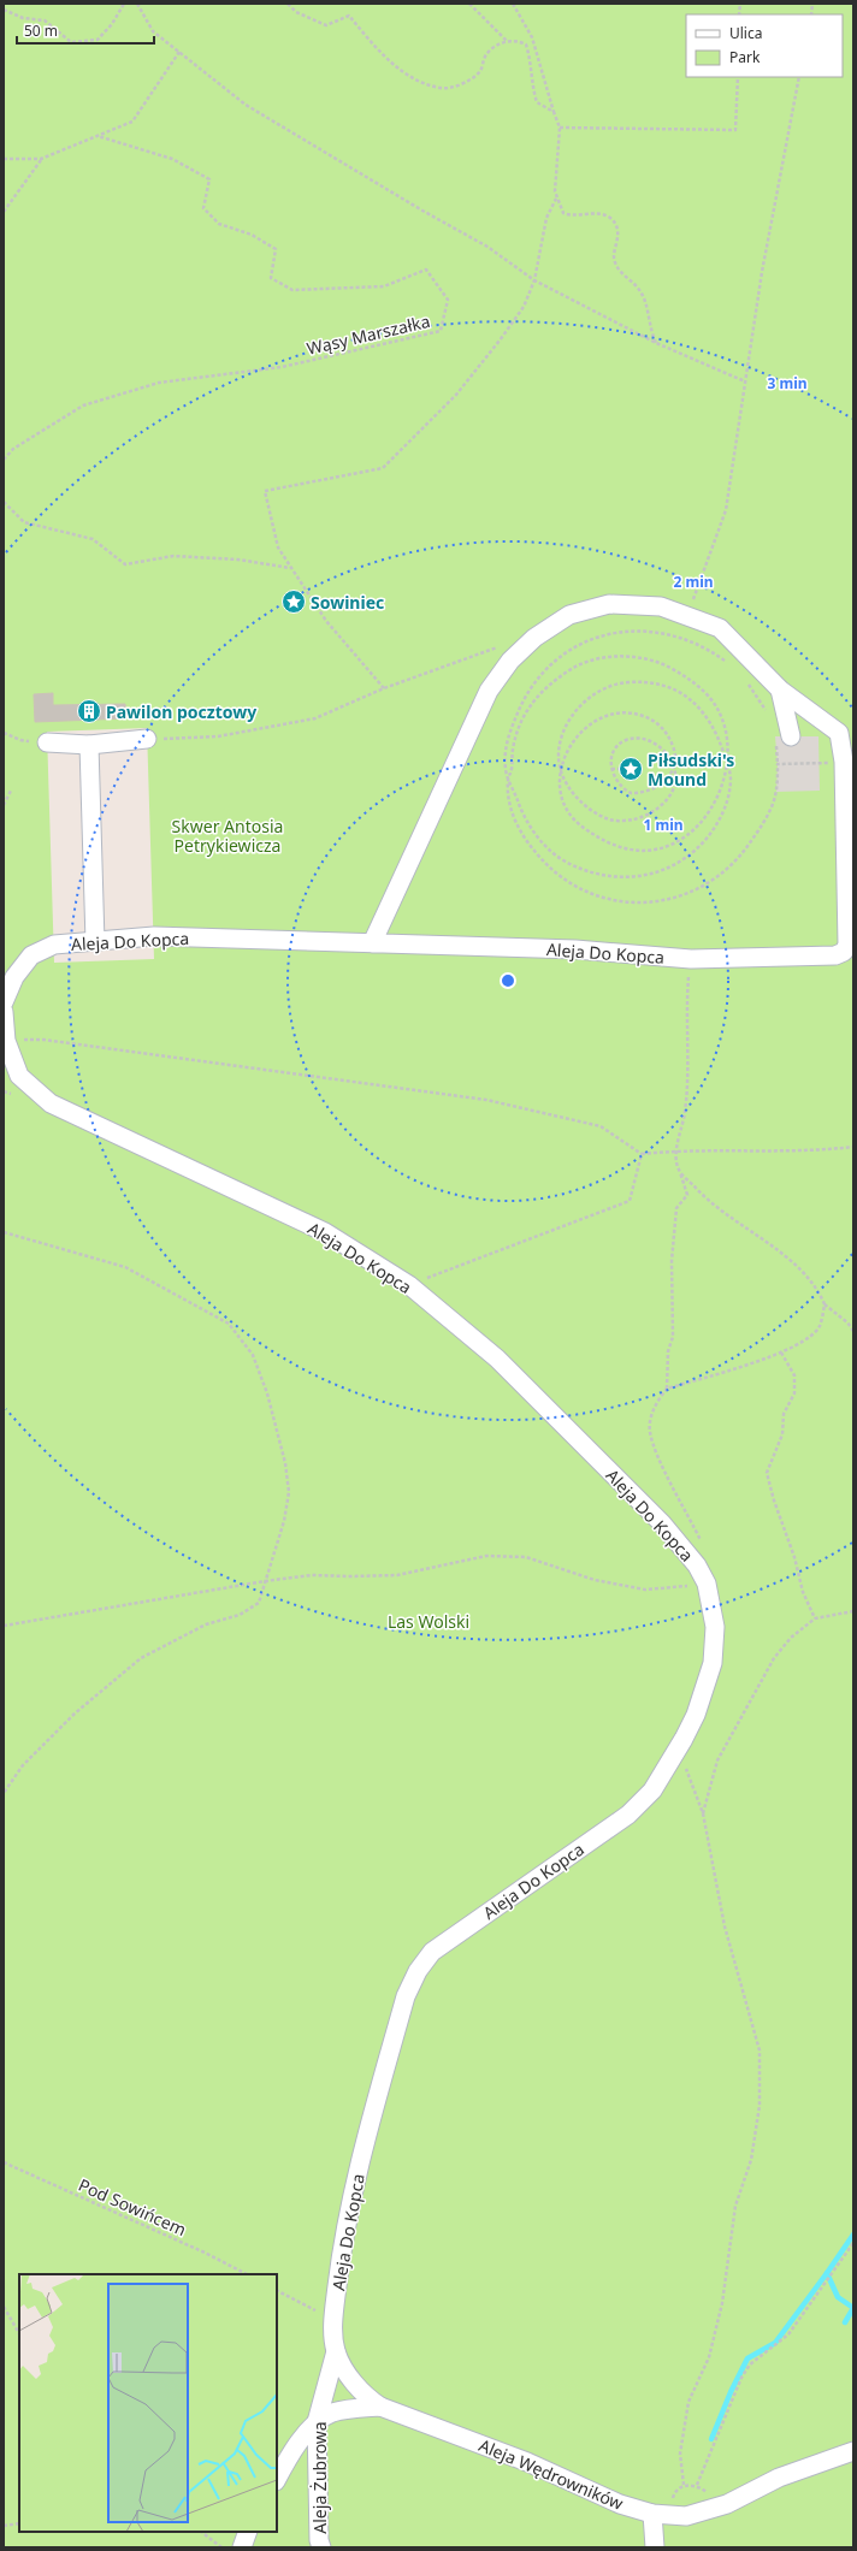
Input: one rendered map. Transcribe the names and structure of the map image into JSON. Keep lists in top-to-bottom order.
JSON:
{
  "streets": {
    "street": ["Aleja Do Kopca", "Aleja Wędrowników", "Aleja Żubrowa"],
    "path": ["Wąsy Marszałka", "Pod Sowińcem"]
  },
  "crossings": [
    ["Aleja Do Kopca", "Aleja Wędrowników"],
    ["Aleja Do Kopca", "Aleja Żubrowa"],
    ["Aleja Wędrowników", "Aleja Żubrowa"]
  ],
  "parks": ["Skwer Antosia Petrykiewicza", "Las Wolski"],
  "places": {
    "place": ["Sowiniec", "Piłsudski's Mound"],
    "building": ["Pawilon pocztowy"]
  },
  "legend": ["Ulica", "Park"],
  "scale_bar": "50 m",
  "rings": ["3 min", "2 min", "1 min"]
}
